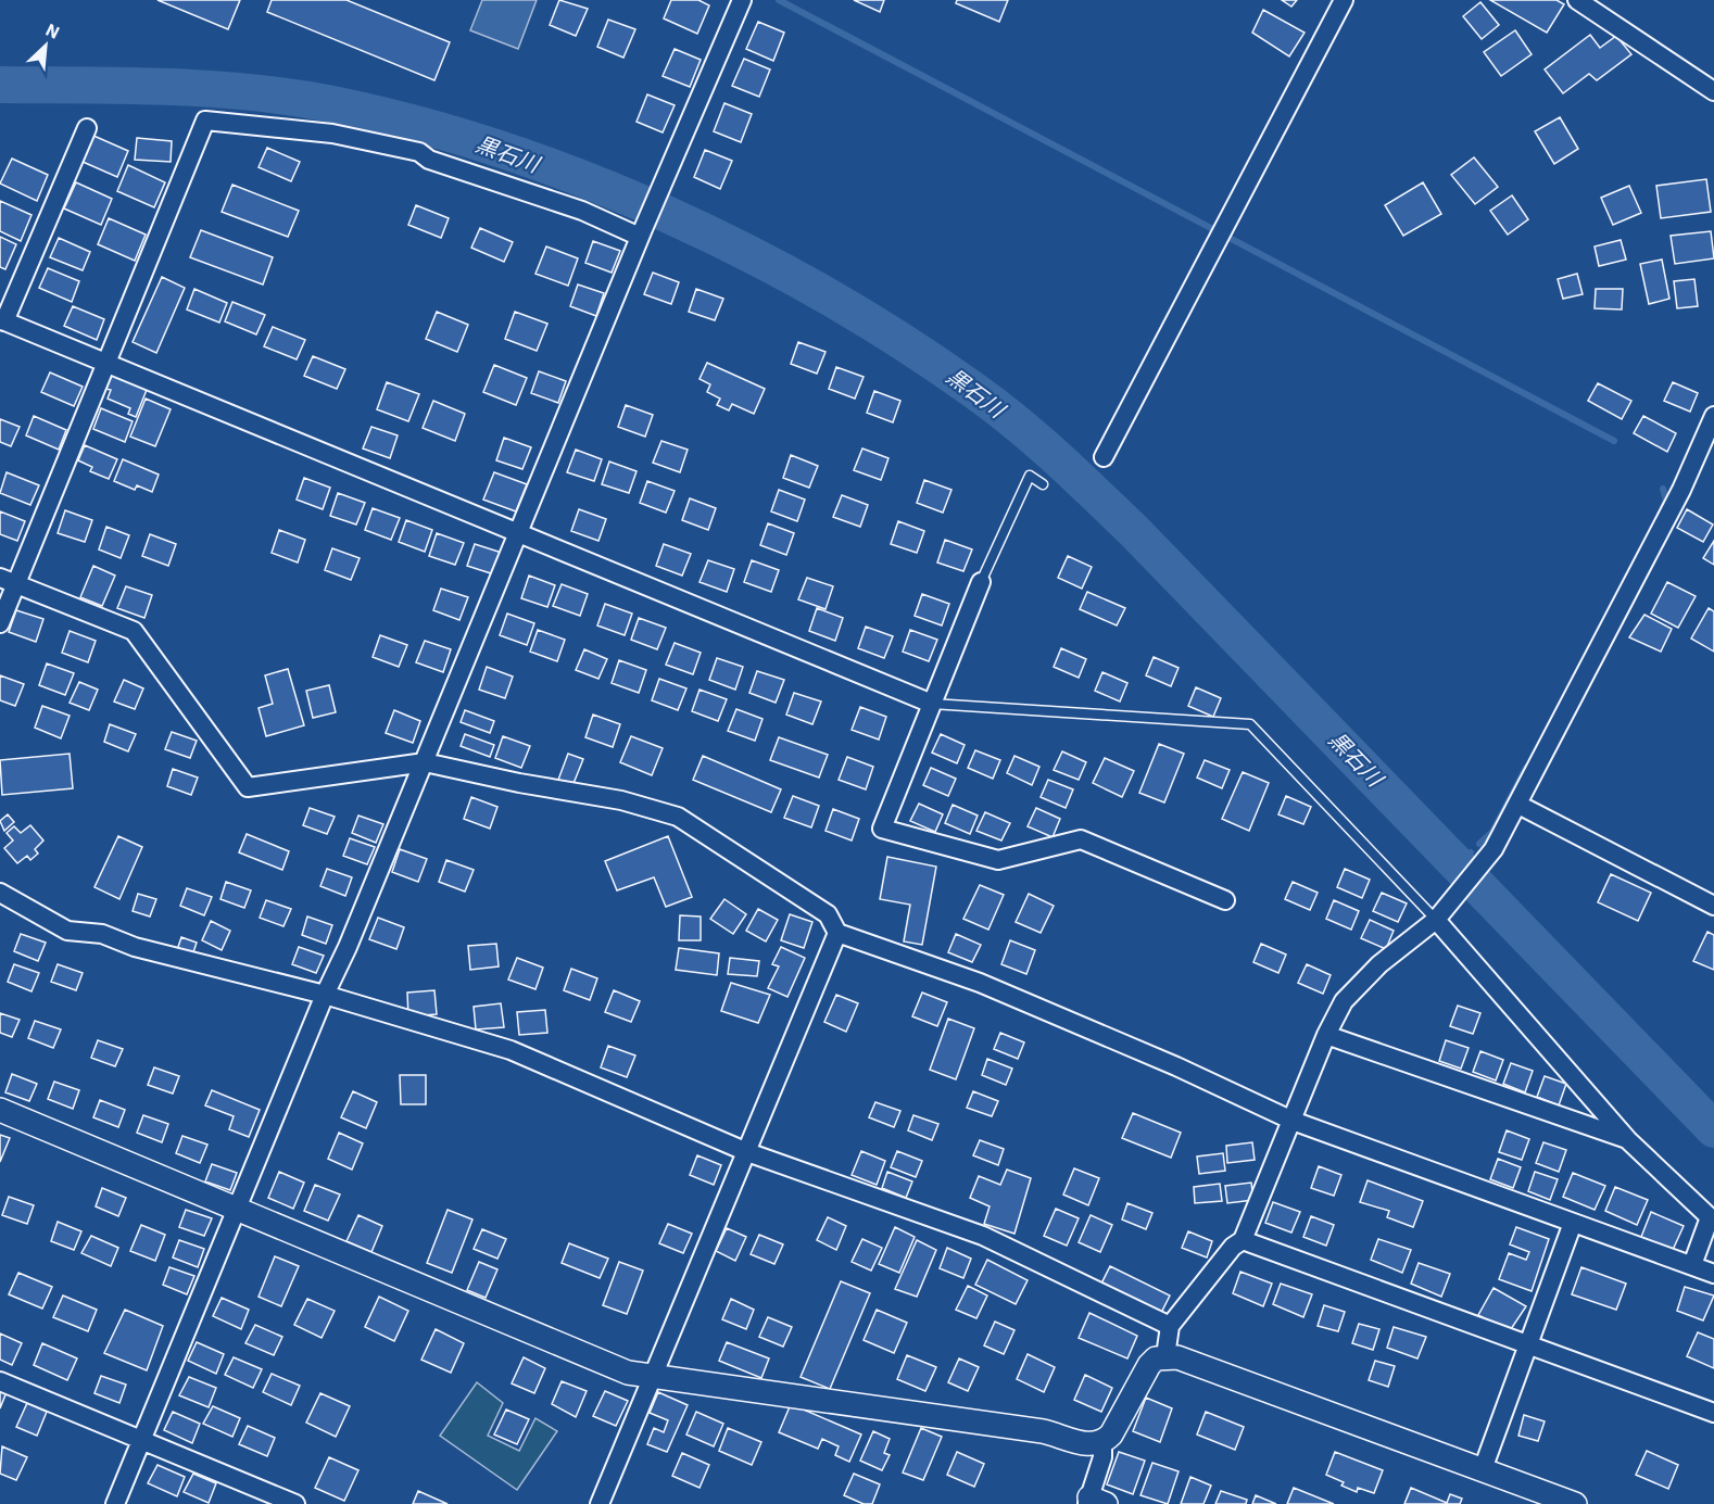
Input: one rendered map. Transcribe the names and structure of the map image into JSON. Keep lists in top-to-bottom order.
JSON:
{
  "water": ["黒石川"],
  "north": "top right"
}
